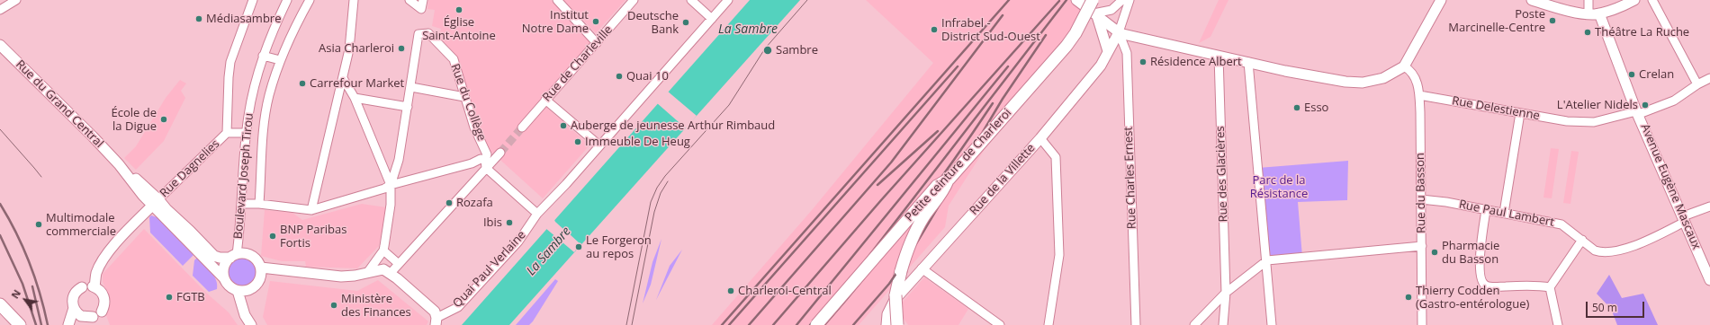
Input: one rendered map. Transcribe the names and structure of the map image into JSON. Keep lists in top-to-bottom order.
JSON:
{
  "streets": {
    "highway": ["Petite ceinture de Charleroi"],
    "main road": ["Rue du Grand Central", "Rue de la Villette", "Avenue Eugène Mascaux"],
    "street": [
      "Rue de Charleville",
      "Rue du Collège",
      "Rue Delestienne",
      "Rue Dagnelies",
      "Rue des Glacières",
      "Boulevard Joseph Tirou",
      "Rue Charles Ernest",
      "Rue du Basson",
      "Rue Paul Lambert",
      "Quai Paul Verlaine"
    ]
  },
  "crossings": [
    ["Rue du Grand Central", "Rue Dagnelies"],
    ["Rue du Grand Central", "Boulevard Joseph Tirou"],
    ["Rue Delestienne", "Avenue Eugène Mascaux"],
    ["Rue Delestienne", "Rue du Basson"],
    ["Rue Dagnelies", "Boulevard Joseph Tirou"],
    ["Rue Charles Ernest", "Rue de la Villette"],
    ["Avenue Eugène Mascaux", "Rue Paul Lambert"],
    ["Rue du Basson", "Rue Paul Lambert"]
  ],
  "water": ["La Sambre"],
  "parks": ["Parc de la Résistance"],
  "places": [
    "Église Saint-Antoine",
    "Médiasambre",
    "Poste Marcinelle-Centre",
    "Institut Notre Dame",
    "Deutsche Bank",
    "Infrabel - District Sud-Ouest",
    "Théâtre La Ruche",
    "Asia Charleroi",
    "Sambre",
    "Résidence Albert",
    "Crelan",
    "Quai 10",
    "Carrefour Market",
    "L'Atelier Nidels",
    "Esso",
    "École de la Digue",
    "Auberge de jeunesse Arthur Rimbaud",
    "Immeuble De Heug",
    "Rozafa",
    "Ibis",
    "Multimodale commerciale",
    "BNP Paribas Fortis",
    "Le Forgeron au repos",
    "Pharmacie du Basson",
    "Charleroi-Central",
    "FGTB",
    "Thierry Codden (Gastro-entérologue)",
    "Ministère des Finances"
  ],
  "scale_bar": "50 m",
  "north": "top left"
}
